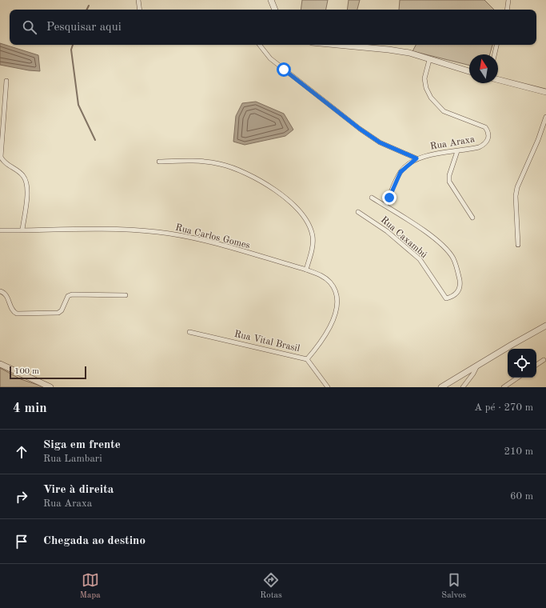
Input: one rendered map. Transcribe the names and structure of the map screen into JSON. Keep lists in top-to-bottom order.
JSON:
{
  "streets": {
    "street": [
      "Rua Araxa",
      "Rua Carlos Gomes",
      "Rua Caxambú",
      "Rua Vital Brasil"
    ]
  },
  "crossings": [
    ["Rua Araxa", "Rua Caxambú"],
    ["Rua Carlos Gomes", "Rua Vital Brasil"]
  ],
  "scale_bar": "100 m",
  "north": "top",
  "page": {
    "search": "Pesquisar aqui",
    "scale": "100 m",
    "heading": ["4 min", "A pé · 270 m"],
    "list": [
      ["Siga em frente", "Rua Lambari", "210 m"],
      ["Vire à direita", "Rua Araxa", "60 m"],
      "Chegada ao destino"
    ],
    "nav": ["Mapa", "Rotas", "Salvos"]
  }
}
